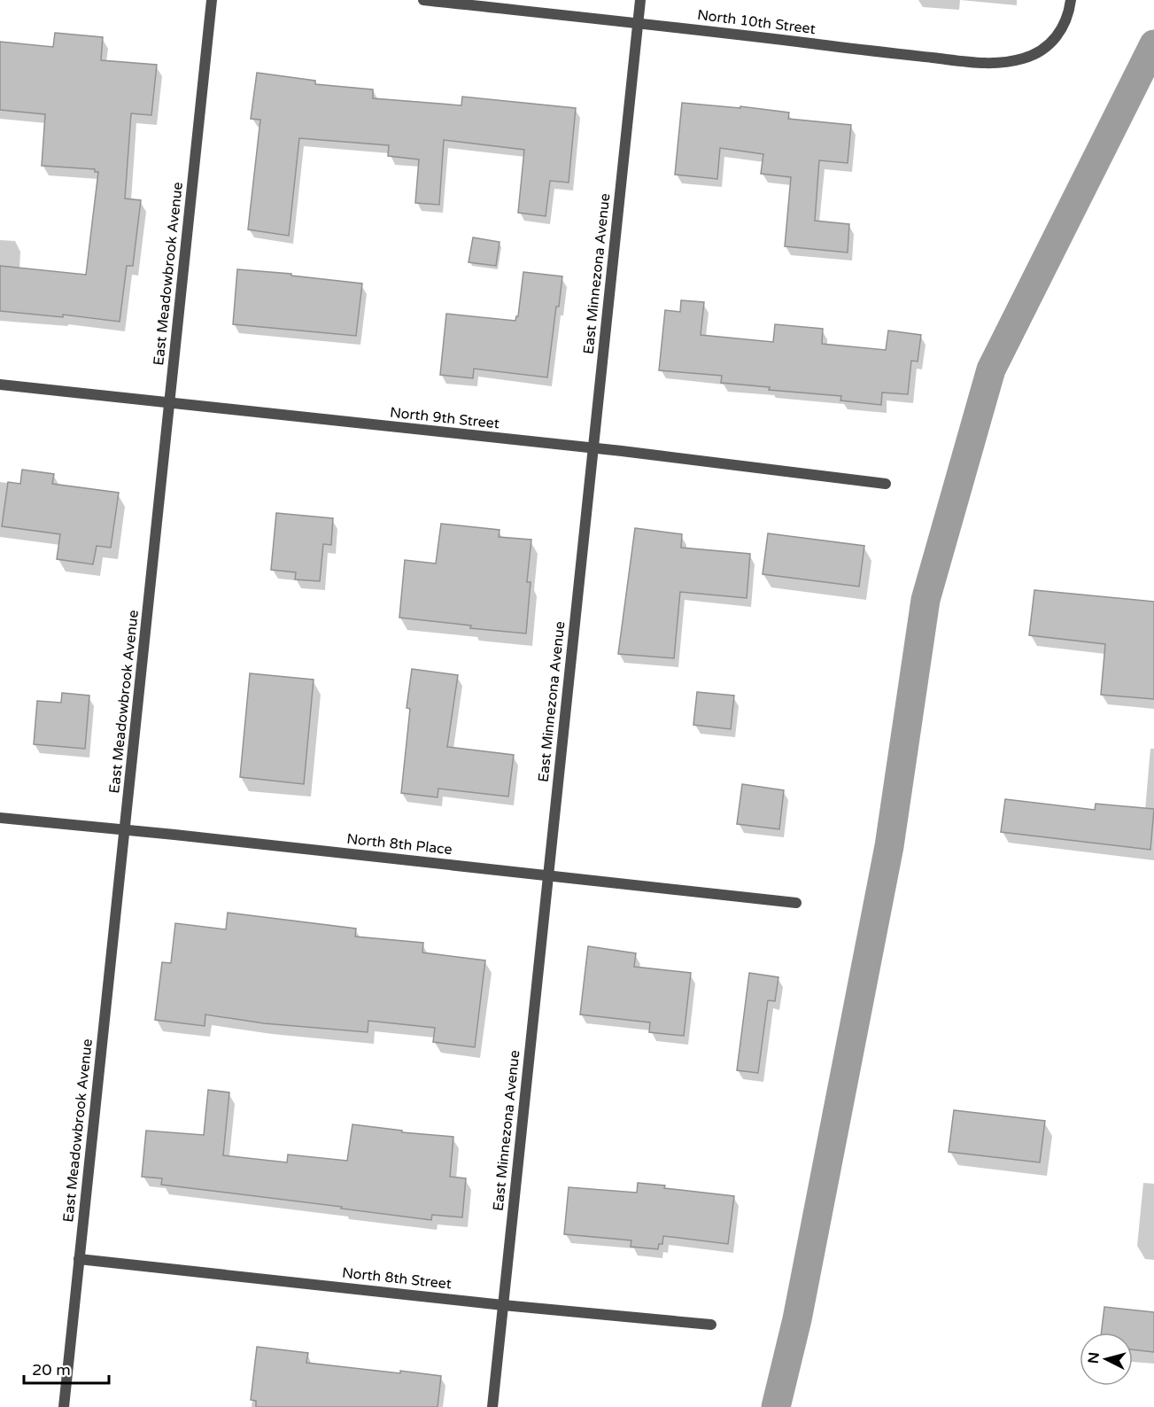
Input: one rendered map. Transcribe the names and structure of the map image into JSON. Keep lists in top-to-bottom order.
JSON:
{
  "streets": {
    "street": [
      "North 10th Street",
      "East Meadowbrook Avenue",
      "East Minnezona Avenue",
      "North 9th Street",
      "North 8th Place",
      "North 8th Street"
    ]
  },
  "crossings": [
    ["North 10th Street", "East Minnezona Avenue"],
    ["East Meadowbrook Avenue", "North 9th Street"],
    ["East Meadowbrook Avenue", "North 8th Place"],
    ["East Meadowbrook Avenue", "North 8th Street"],
    ["East Minnezona Avenue", "North 9th Street"],
    ["East Minnezona Avenue", "North 8th Place"],
    ["East Minnezona Avenue", "North 8th Street"]
  ],
  "scale_bar": "20 m",
  "north": "left"
}
